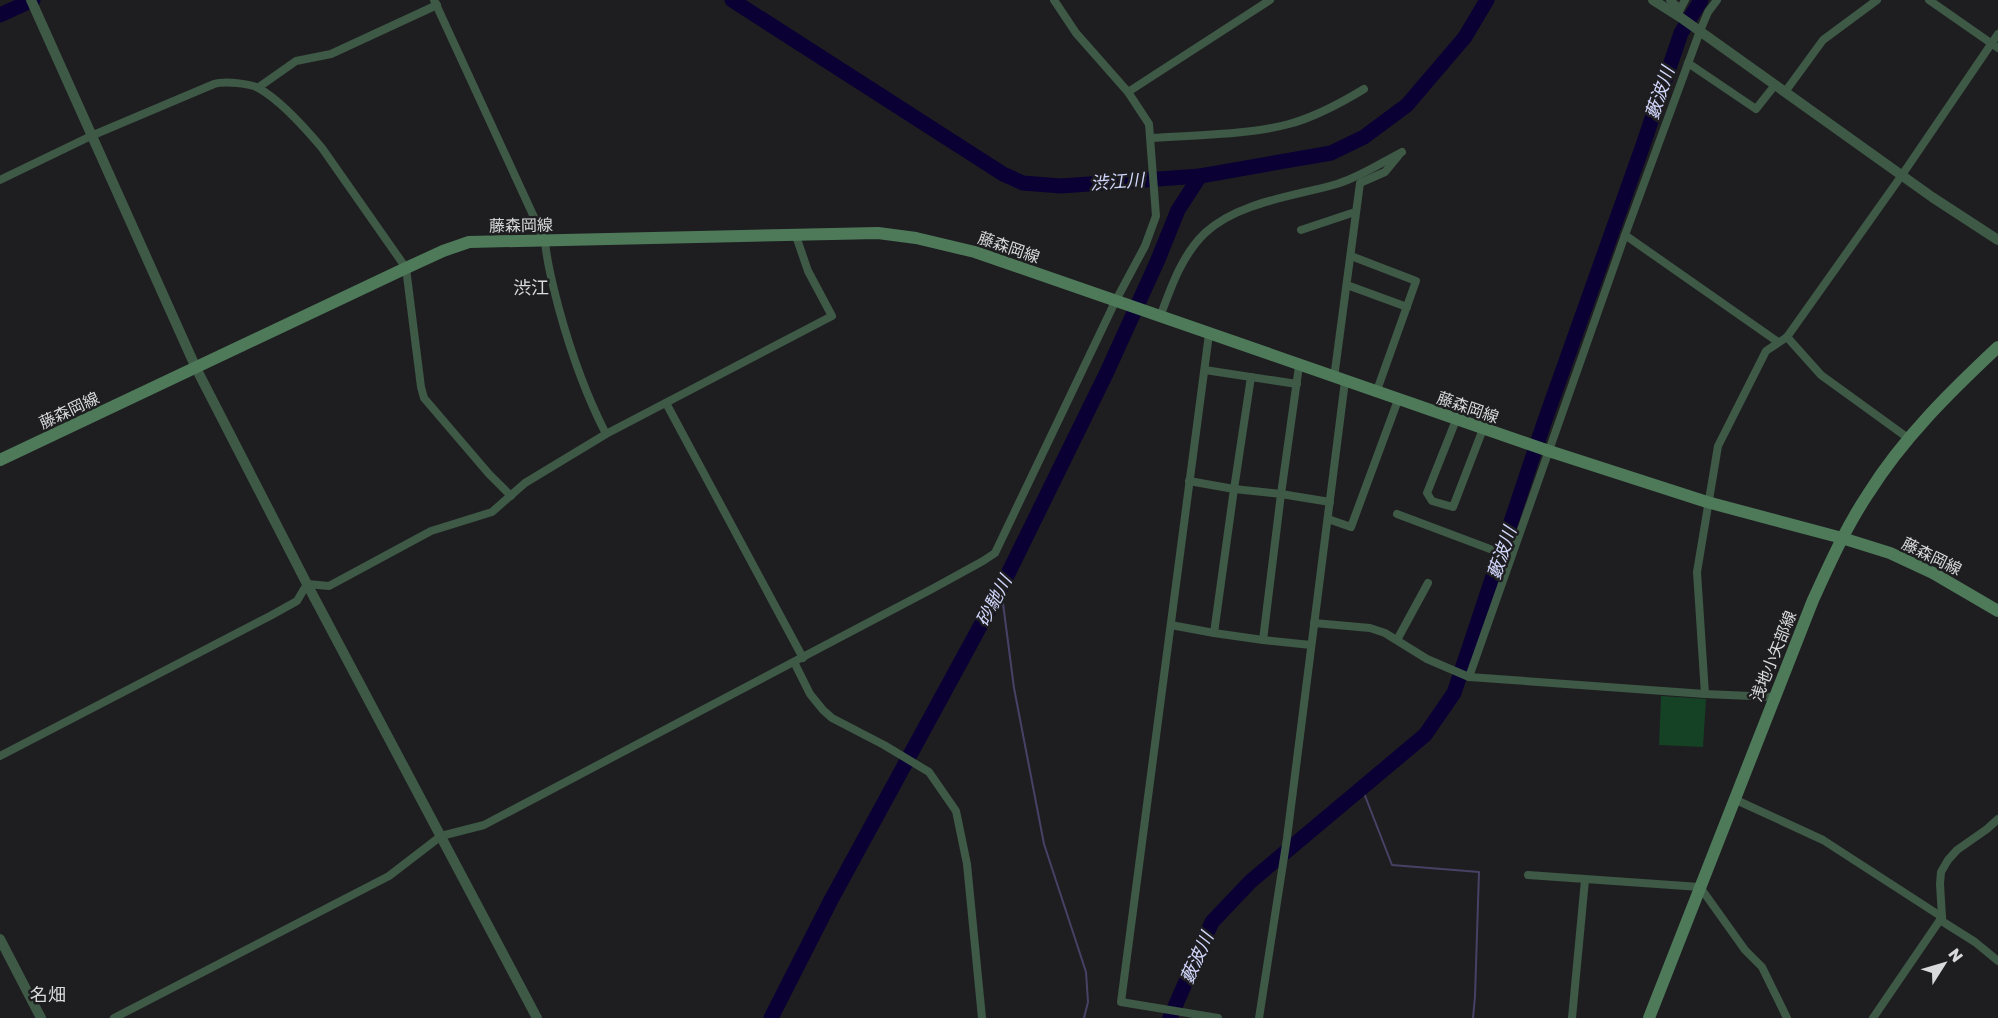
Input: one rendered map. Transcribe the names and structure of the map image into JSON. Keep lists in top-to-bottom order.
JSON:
{
  "streets": {
    "main road": ["藤森岡線", "浅地小矢部線"]
  },
  "crossings": [
    ["藤森岡線", "浅地小矢部線"]
  ],
  "districts": ["渋江", "名畑"],
  "water": ["藪波川", "渋江川", "砂馳川"],
  "north": "top right"
}
